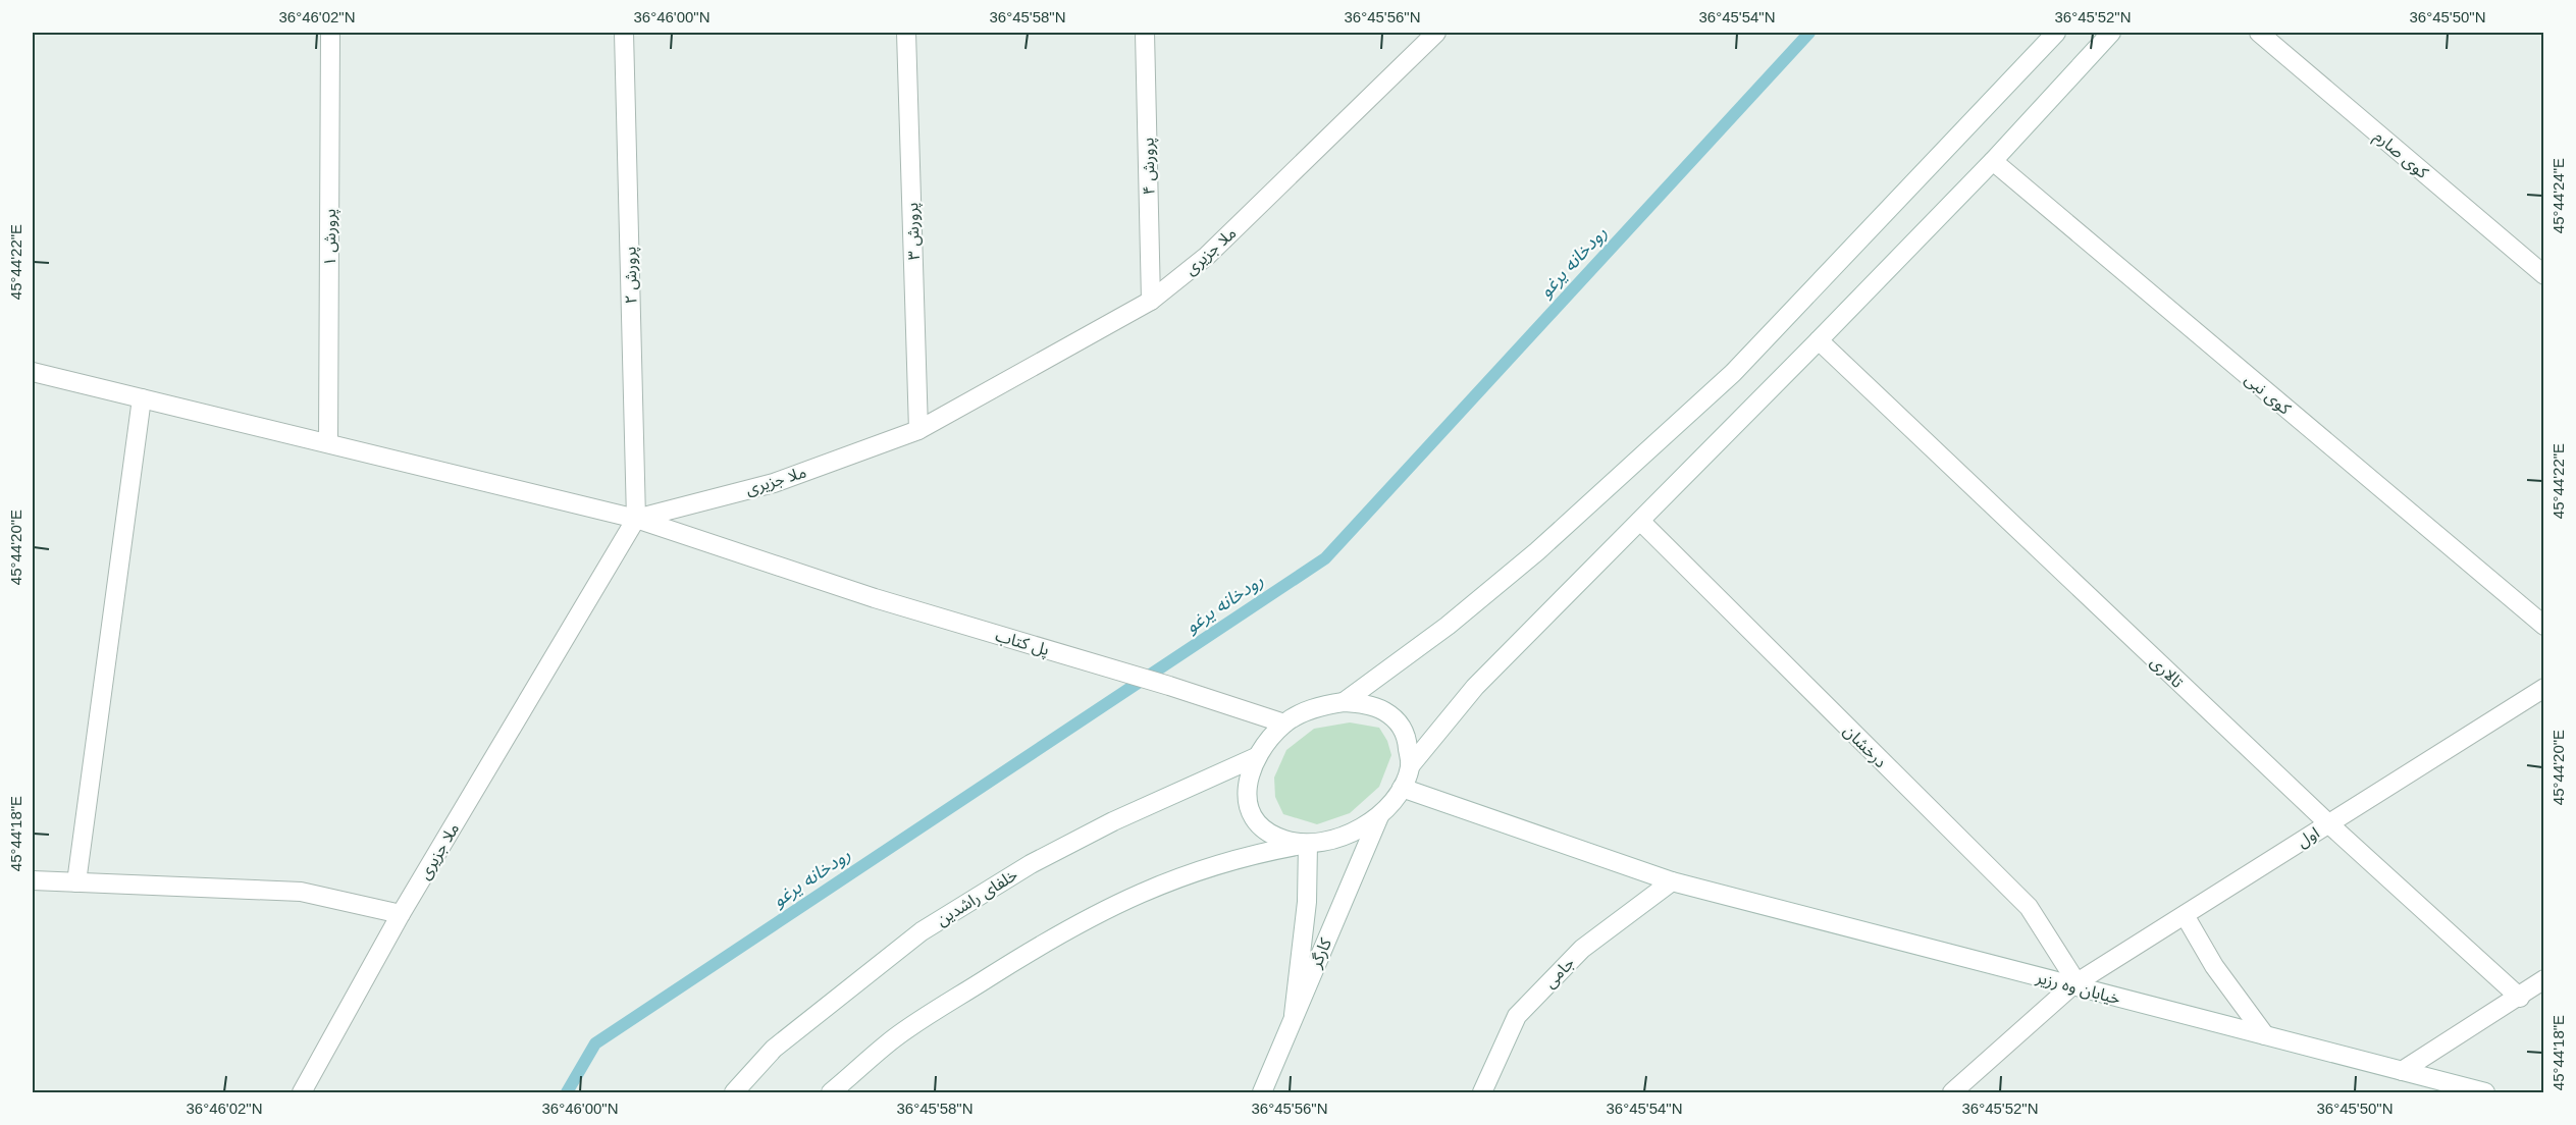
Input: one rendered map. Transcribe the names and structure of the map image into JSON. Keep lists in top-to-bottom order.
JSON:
{
  "streets": {
    "street": [
      "کوی صارم",
      "پرورش ۴",
      "پرورش ۳",
      "پرورش ۱",
      "ملا جزیری",
      "پرورش ۲",
      "کوی نبی",
      "پل کتاب",
      "تالاری",
      "درخشان",
      "اول",
      "خلفای راشدین",
      "کارگر",
      "جامی",
      "خیابان وه رزیر"
    ]
  },
  "crossings": [
    ["پرورش ۴", "ملا جزیری"],
    ["پرورش ۳", "ملا جزیری"],
    ["پرورش ۱", "پل کتاب"],
    ["ملا جزیری", "پرورش ۲"],
    ["ملا جزیری", "پل کتاب"],
    ["پرورش ۲", "پل کتاب"],
    ["پل کتاب", "خلفای راشدین"],
    ["پل کتاب", "کارگر"],
    ["پل کتاب", "خیابان وه رزیر"],
    ["تالاری", "اول"],
    ["درخشان", "اول"],
    ["درخشان", "خیابان وه رزیر"],
    ["اول", "خیابان وه رزیر"],
    ["خلفای راشدین", "کارگر"],
    ["خلفای راشدین", "خیابان وه رزیر"],
    ["کارگر", "خیابان وه رزیر"],
    ["جامی", "خیابان وه رزیر"]
  ],
  "water": ["رودخانه یرغو"],
  "coordinates": [
    "36°46'02\"N",
    "36°46'00\"N",
    "36°45'58\"N",
    "36°45'56\"N",
    "36°45'54\"N",
    "36°45'52\"N",
    "36°45'50\"N",
    "45°44'24\"E",
    "45°44'22\"E",
    "45°44'20\"E",
    "45°44'18\"E"
  ]
}
